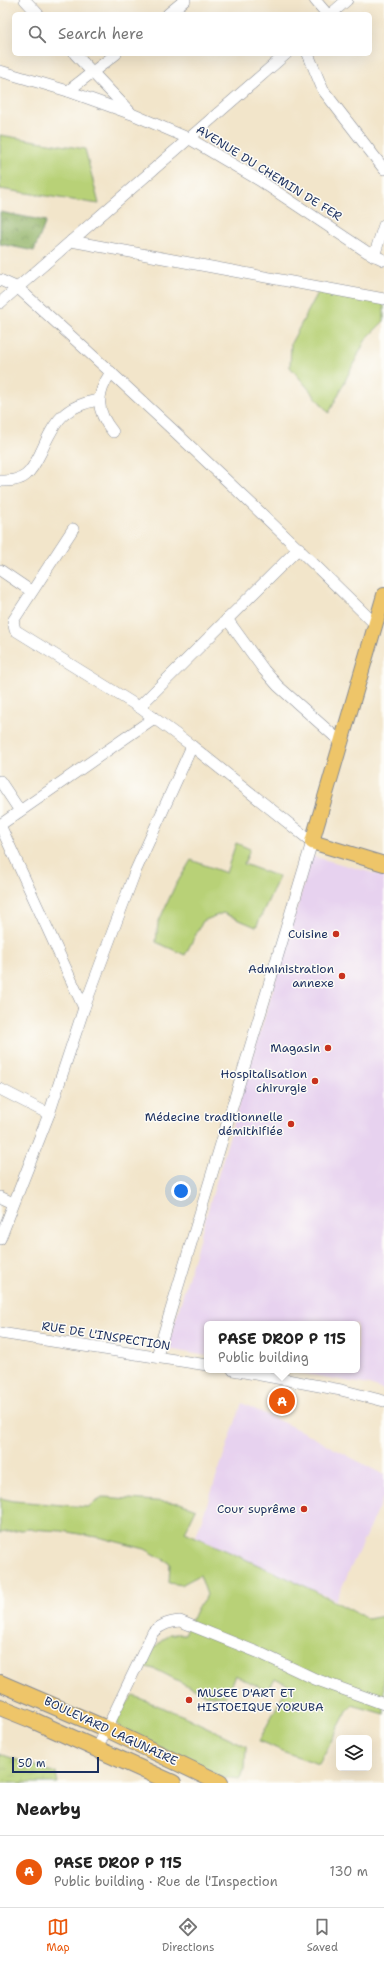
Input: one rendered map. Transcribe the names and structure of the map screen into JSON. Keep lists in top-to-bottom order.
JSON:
{
  "streets": {
    "highway": ["BOULEVARD LAGUNAIRE"],
    "street": ["AVENUE DU CHEMIN DE FER", "RUE DE L'INSPECTION"]
  },
  "places": [
    "Cuisine",
    "Administration annexe",
    "Magasin",
    "Hospitalisation chirurgie",
    "Médecine traditionnelle démithifiée",
    "Cour suprême",
    "MUSEE D'ART ET HISTOEIQUE YORUBA"
  ],
  "scale_bar": "50 m",
  "page": {
    "search": "Search here",
    "popup": ["PASE DROP P 115", "Public building"],
    "pins": "A",
    "scale": "50 m",
    "heading": "Nearby",
    "list": [
      {
        "mark": "A",
        "name": "PASE DROP P 115",
        "note": "Public building · Rue de l'Inspection",
        "value": "130 m"
      }
    ],
    "nav": ["Map", "Directions", "Saved"]
  }
}
